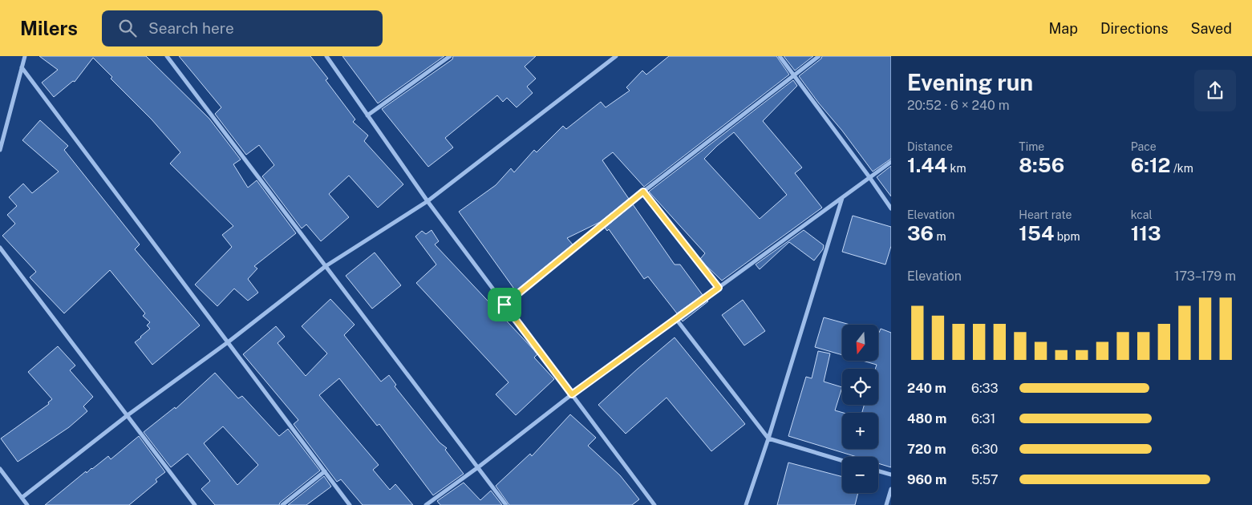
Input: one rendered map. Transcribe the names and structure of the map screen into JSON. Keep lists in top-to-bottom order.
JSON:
{
  "north": "bottom",
  "page": {
    "header": "Milers",
    "search": "Search here",
    "nav": ["Map", "Directions", "Saved"],
    "heading": ["Evening run", "20:52 · 6 × 240 m"],
    "stats": [
      ["Distance", "1.44 km"],
      ["Time", "8:56"],
      ["Pace", "6:12 /km"],
      ["Elevation", "36 m"],
      ["Heart rate", "154 bpm"],
      ["kcal", "113"]
    ],
    "chart": ["Elevation", "173–179 m"],
    "map_buttons": ["+", "−"],
    "list": [
      {
        "name": "240 m",
        "note": "6:33"
      },
      {
        "name": "480 m",
        "note": "6:31"
      },
      {
        "name": "720 m",
        "note": "6:30"
      },
      {
        "name": "960 m",
        "note": "5:57"
      }
    ]
  }
}
